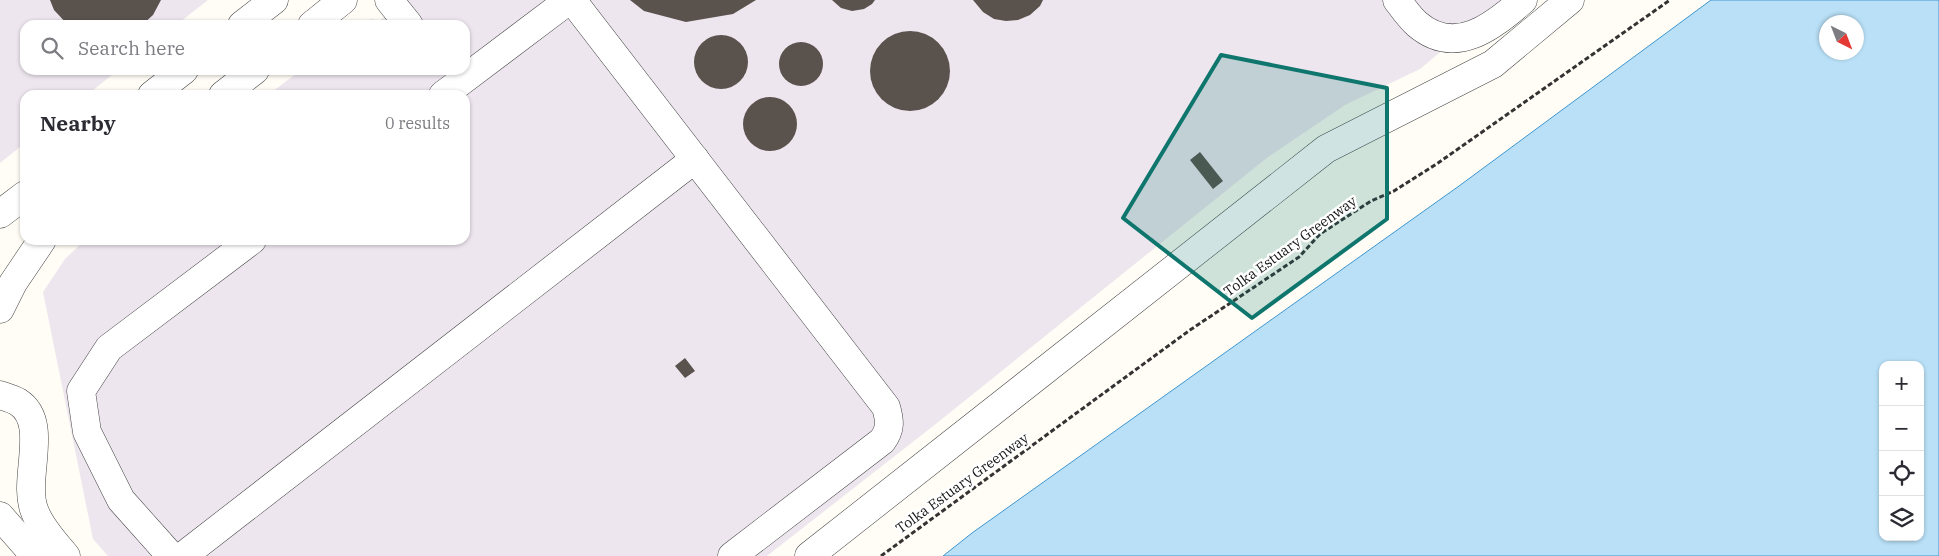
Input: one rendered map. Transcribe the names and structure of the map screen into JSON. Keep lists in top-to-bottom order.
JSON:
{
  "streets": {
    "path": ["Tolka Estuary Greenway"]
  },
  "north": "bottom right",
  "page": {
    "search": "Search here",
    "heading": ["Nearby", "0 results"],
    "map_buttons": ["+", "−"]
  }
}
